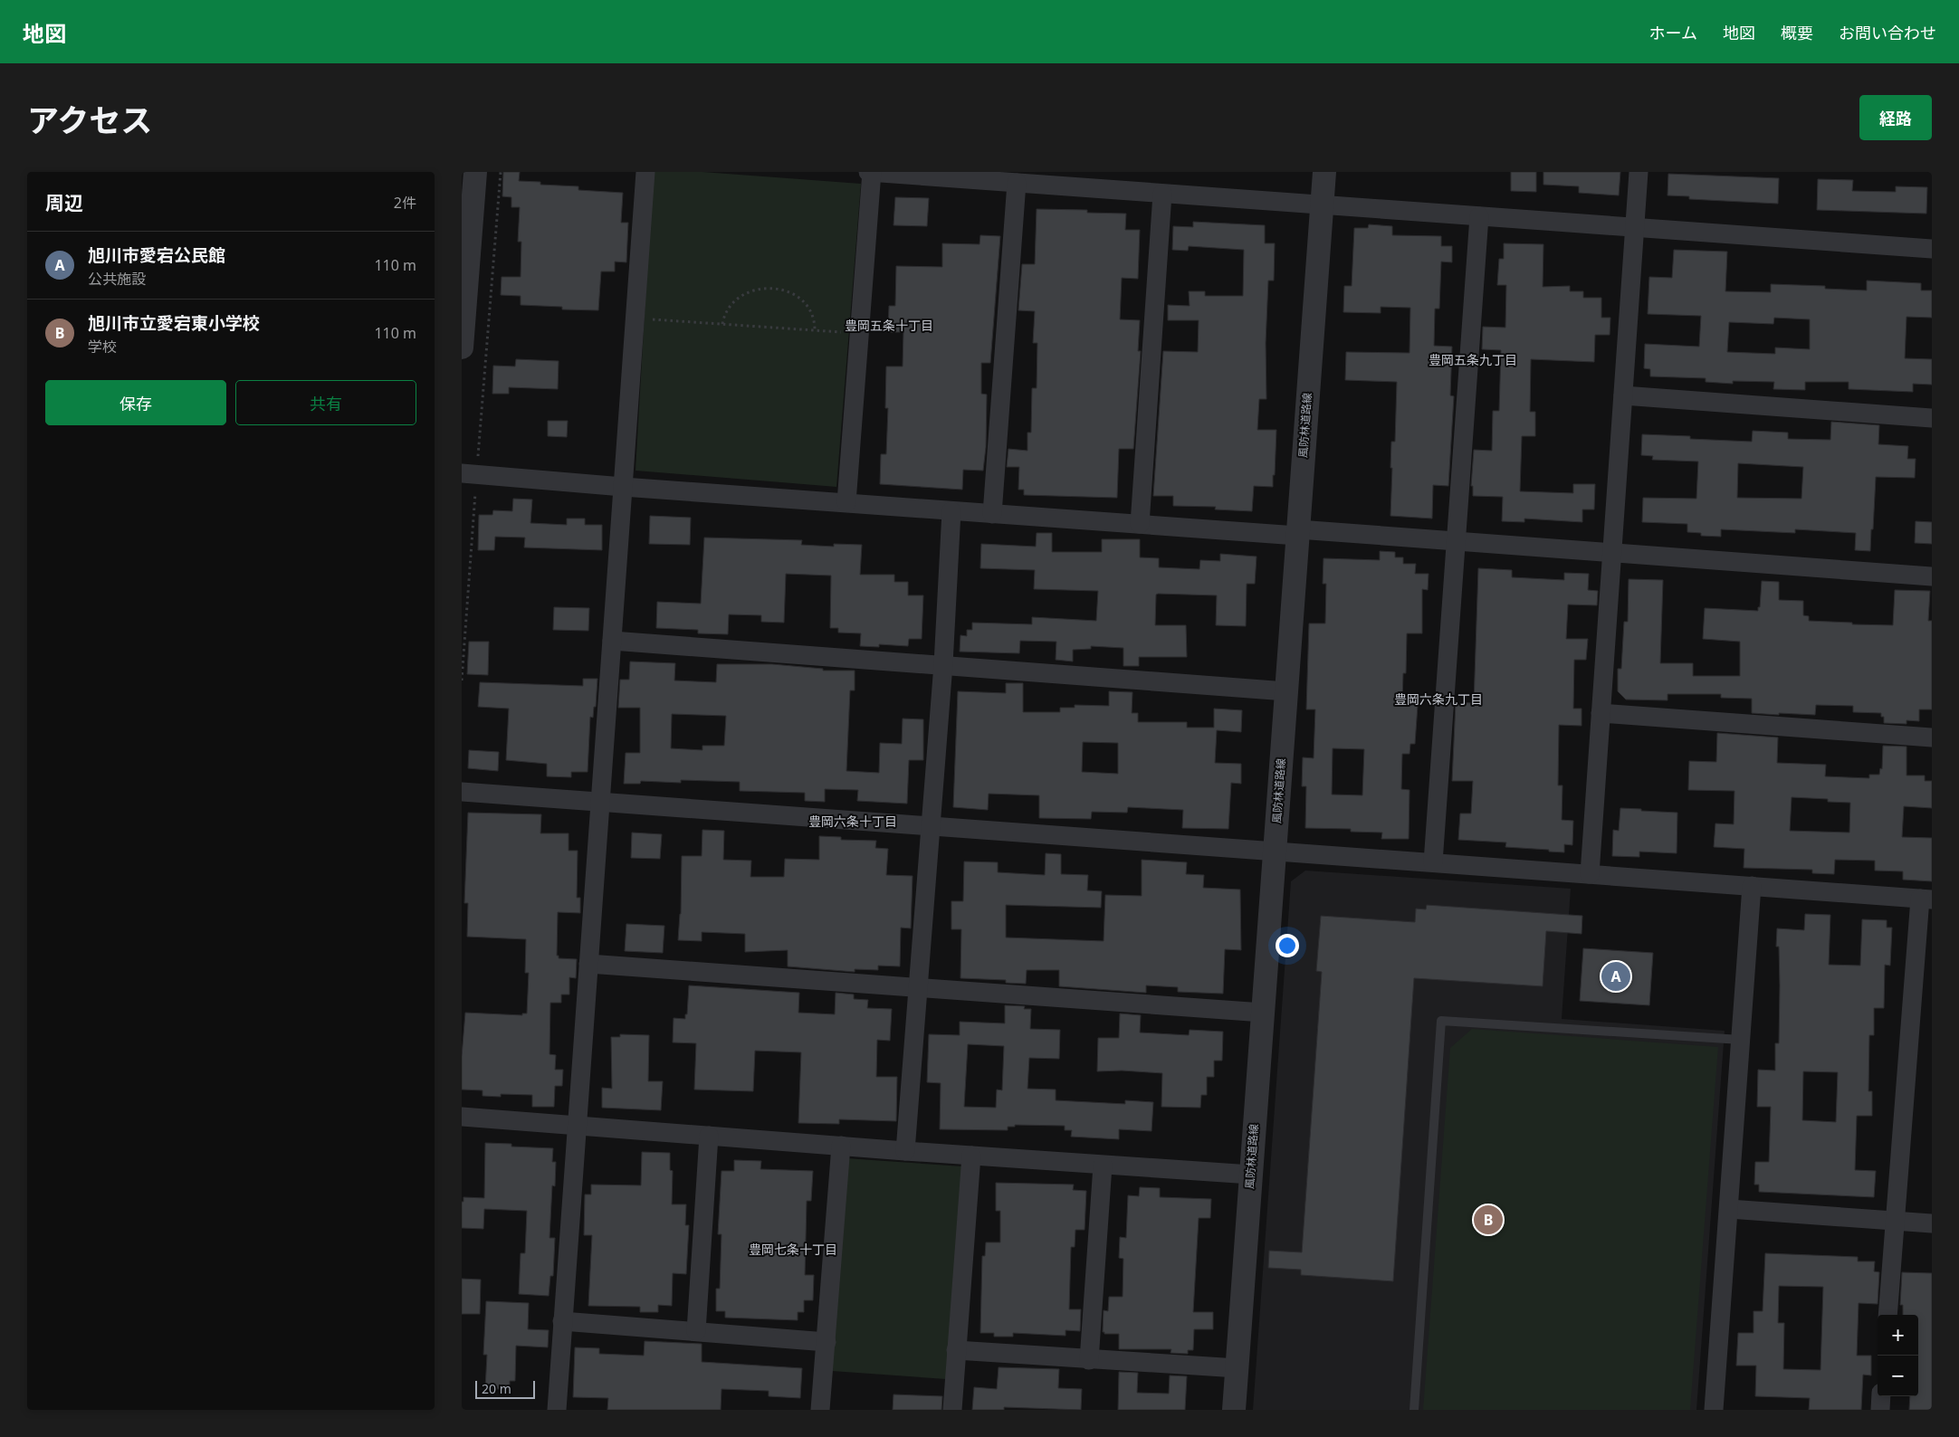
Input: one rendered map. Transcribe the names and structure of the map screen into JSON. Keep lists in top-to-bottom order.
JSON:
{
  "streets": {
    "street": ["風防林道路線"]
  },
  "districts": [
    "豊岡五条十丁目",
    "豊岡五条九丁目",
    "豊岡六条九丁目",
    "豊岡六条十丁目",
    "豊岡七条十丁目"
  ],
  "scale_bar": "20 m",
  "page": {
    "header": "地図",
    "nav": [
      "ホーム",
      "地図",
      "概要",
      "お問い合わせ"
    ],
    "title": "アクセス",
    "buttons": [
      "経路",
      ["保存", "共有"]
    ],
    "heading": ["周辺", "2件"],
    "list": [
      {
        "mark": "A",
        "name": "旭川市愛宕公民館",
        "note": "公共施設",
        "value": "110 m"
      },
      {
        "mark": "B",
        "name": "旭川市立愛宕東小学校",
        "note": "学校",
        "value": "110 m"
      }
    ],
    "pins": ["A", "B"],
    "map_buttons": ["+", "−"],
    "scale": "20 m"
  }
}
